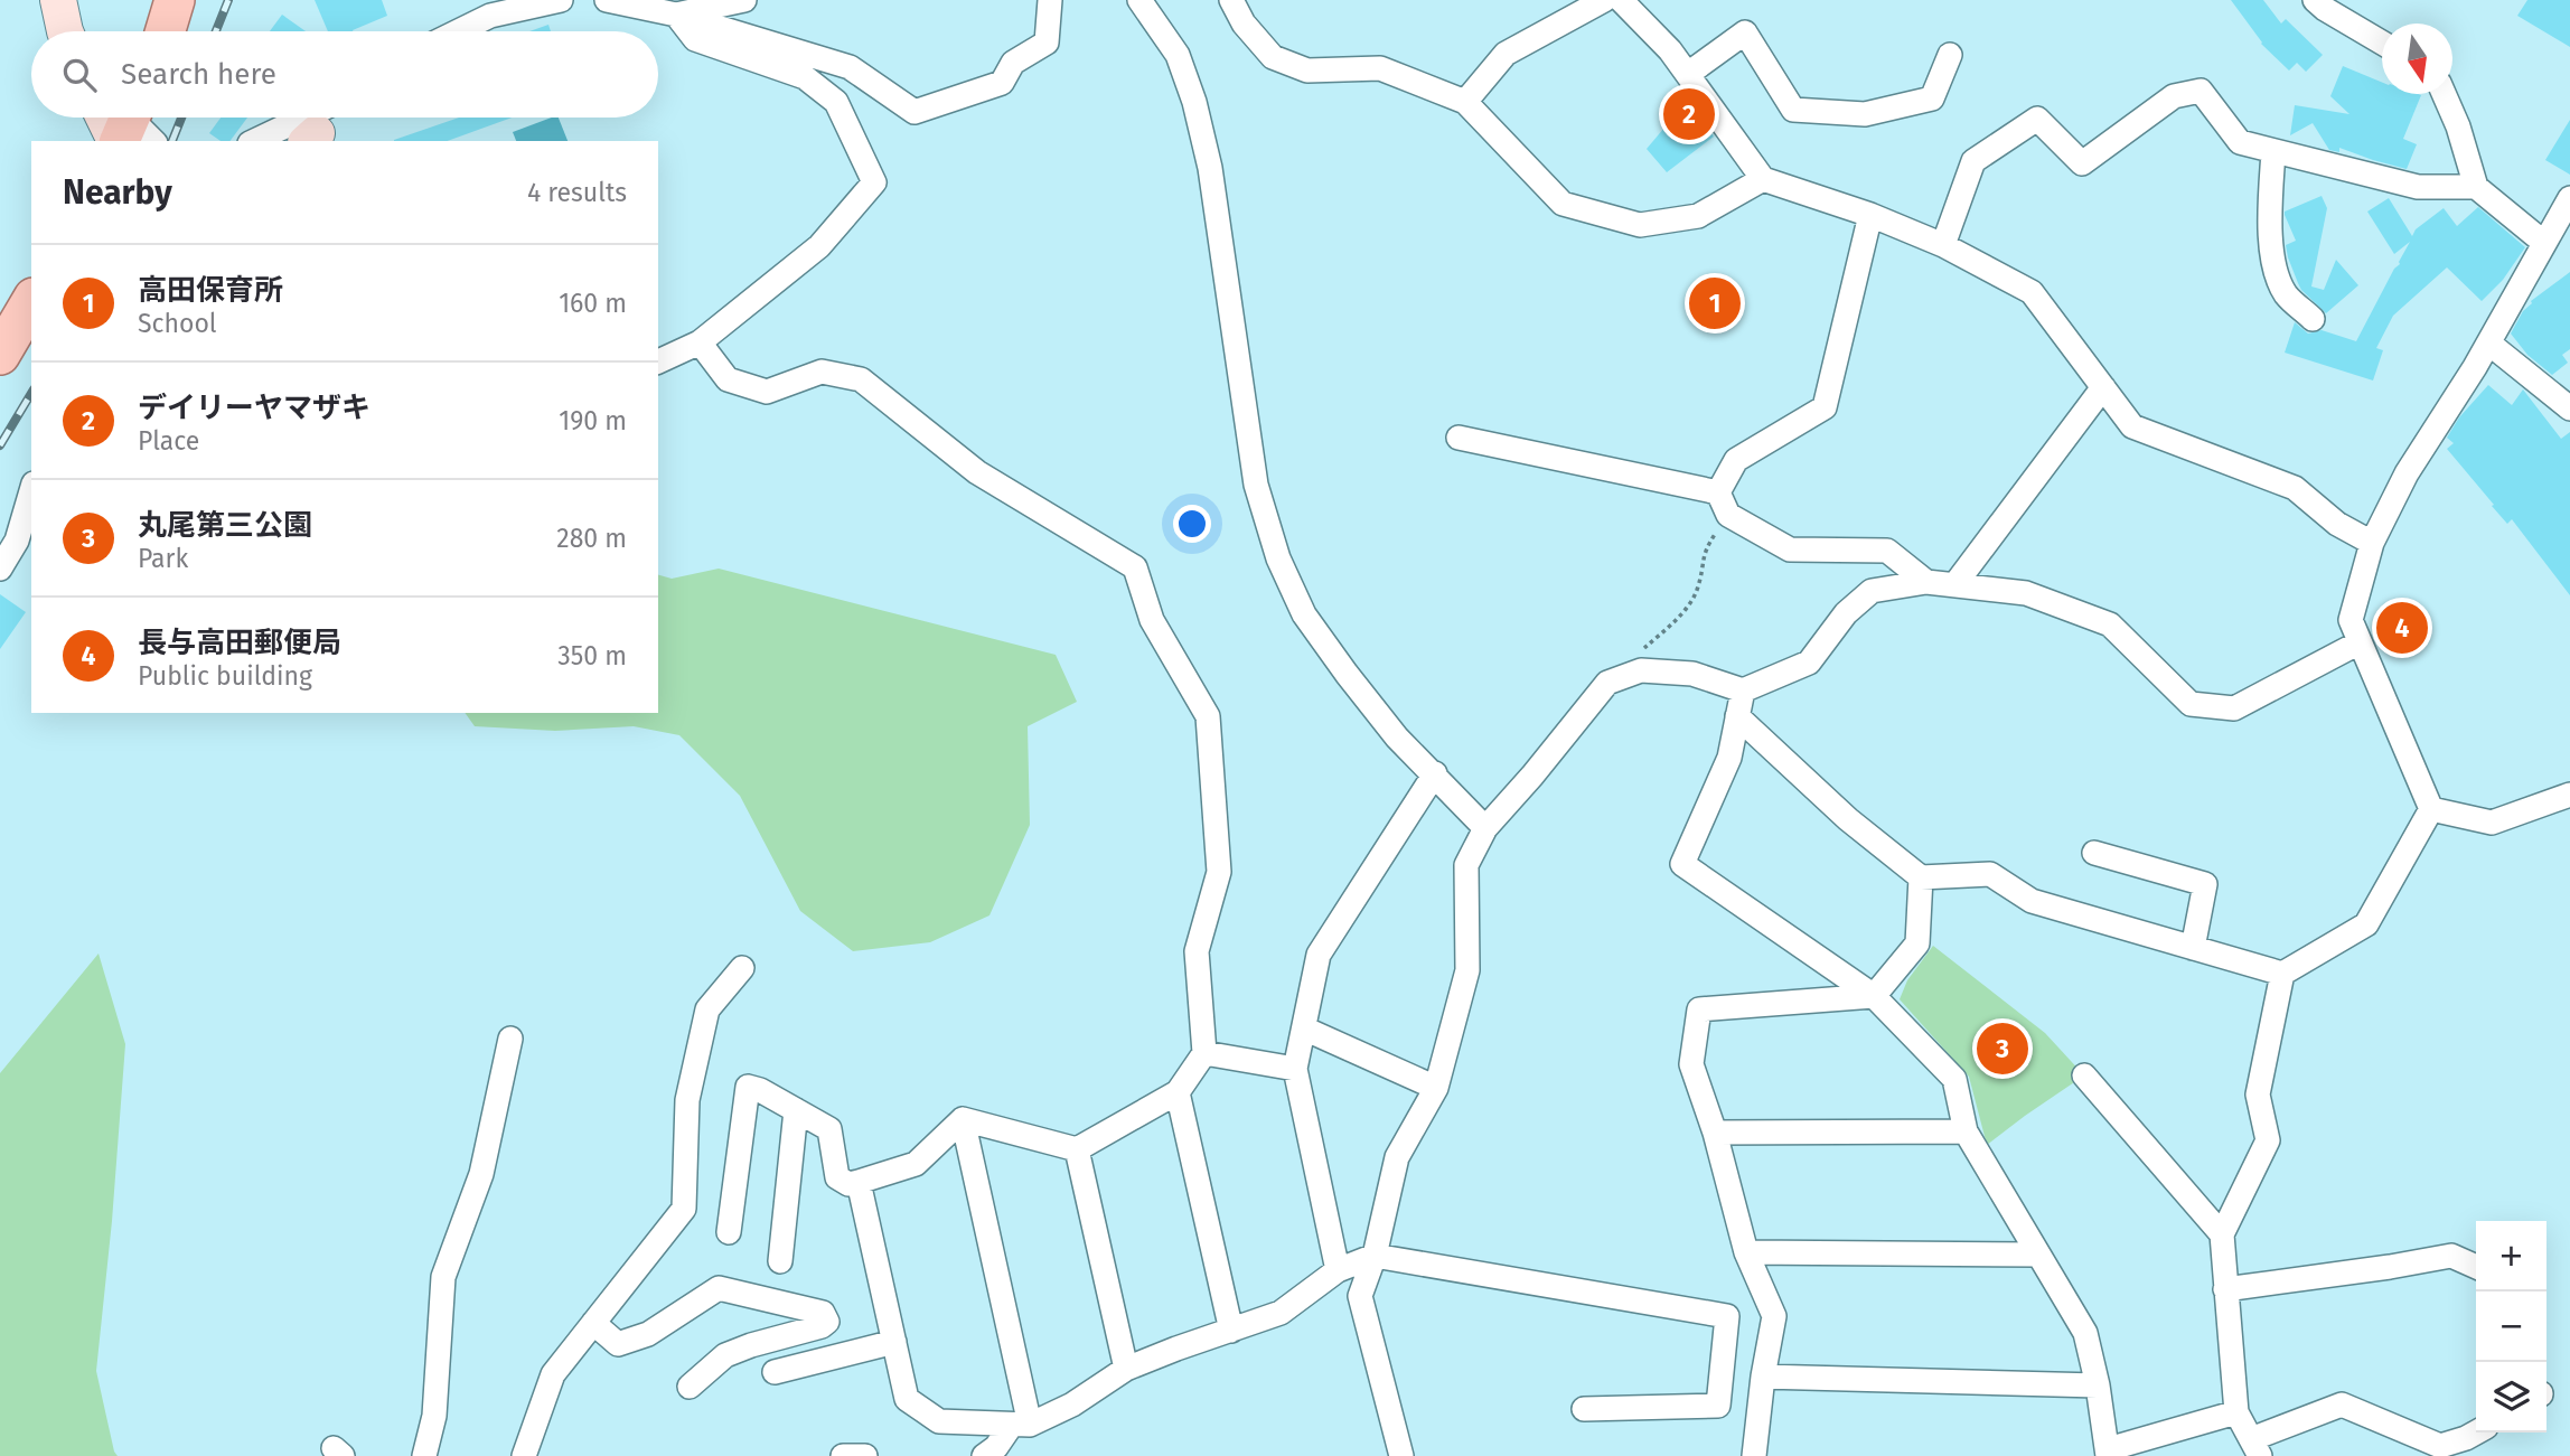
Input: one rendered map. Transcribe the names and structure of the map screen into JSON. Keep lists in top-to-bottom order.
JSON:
{
  "north": "bottom",
  "page": {
    "search": "Search here",
    "pins": [
      "2",
      "1",
      "4",
      "3"
    ],
    "heading": ["Nearby", "4 results"],
    "list": [
      {
        "mark": "1",
        "name": "高田保育所",
        "note": "School",
        "value": "160 m"
      },
      {
        "mark": "2",
        "name": "デイリーヤマザキ",
        "note": "Place",
        "value": "190 m"
      },
      {
        "mark": "3",
        "name": "丸尾第三公園",
        "note": "Park",
        "value": "280 m"
      },
      {
        "mark": "4",
        "name": "長与高田郵便局",
        "note": "Public building",
        "value": "350 m"
      }
    ],
    "map_buttons": ["+", "−"]
  }
}
